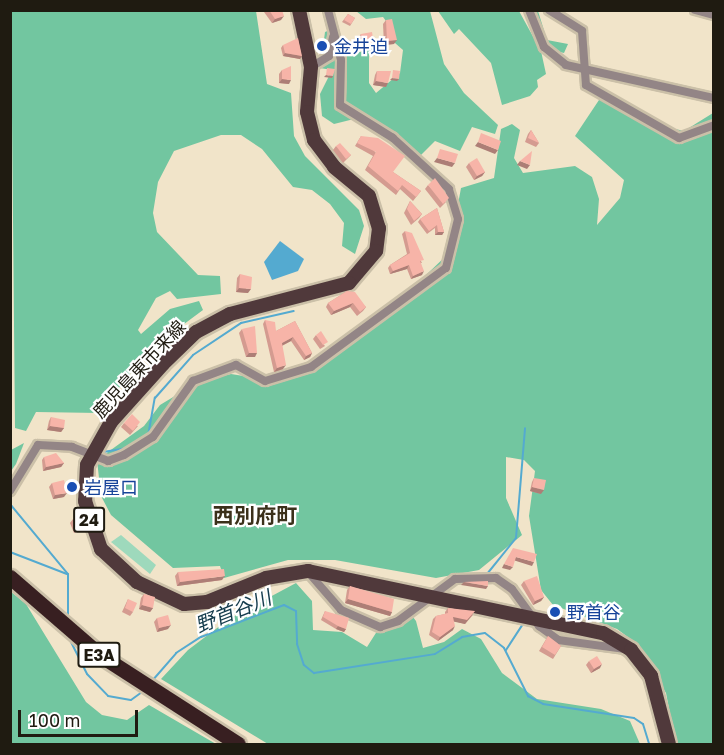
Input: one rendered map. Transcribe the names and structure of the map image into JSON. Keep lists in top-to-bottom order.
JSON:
{
  "streets": {
    "highway": ["E3A"],
    "main road": ["鹿児島東市来線", "24"]
  },
  "districts": ["西別府町"],
  "water": ["野首谷川"],
  "places": ["金井迫", "岩屋口", "野首谷"],
  "scale_bar": "100 m"
}
